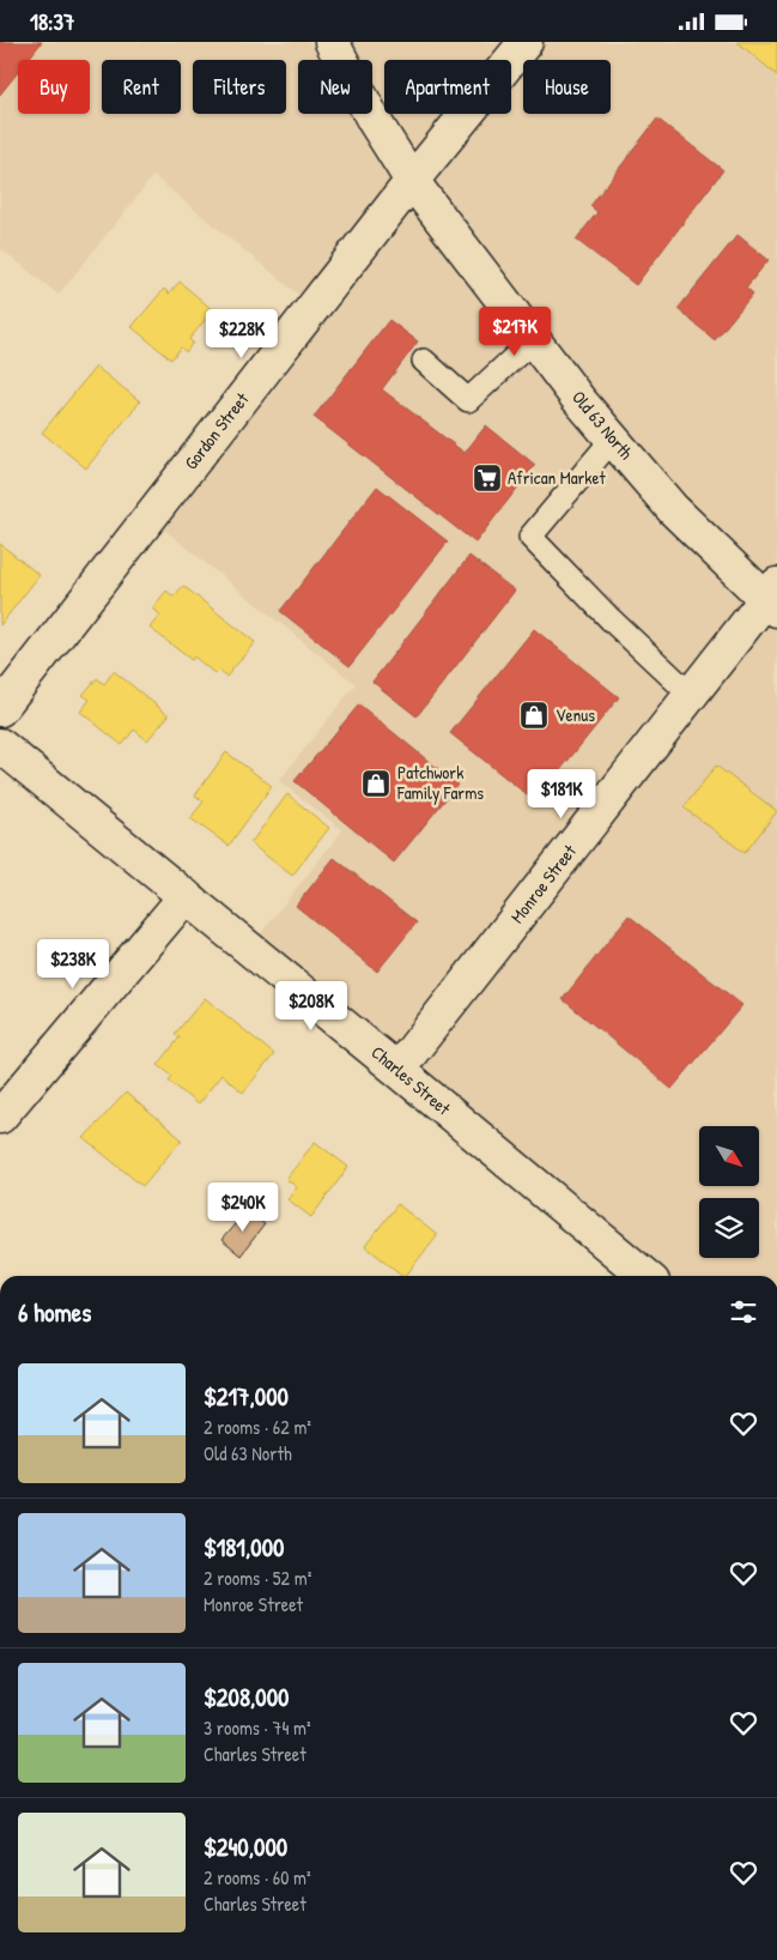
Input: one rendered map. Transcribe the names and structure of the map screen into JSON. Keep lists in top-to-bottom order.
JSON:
{
  "streets": {
    "street": [
      "Old 63 North",
      "Gordon Street",
      "Monroe Street",
      "Charles Street"
    ]
  },
  "crossings": [
    ["Old 63 North", "Gordon Street"],
    ["Old 63 North", "Monroe Street"],
    ["Monroe Street", "Charles Street"]
  ],
  "places": {
    "supermarket": ["African Market"],
    "shop": ["Venus", "Patchwork Family Farms"]
  },
  "north": "bottom right",
  "page": {
    "status": "18:37",
    "chip": [
      "Buy",
      "Rent",
      "Filters",
      "New",
      "Apartment",
      "House"
    ],
    "price": [
      "$217K",
      "$228K",
      "$181K",
      "$238K",
      "$208K",
      "$240K"
    ],
    "heading": "6 homes",
    "list": [
      {
        "name": "$217,000",
        "note": "2 rooms · 62 m² · Old 63 North"
      },
      {
        "name": "$181,000",
        "note": "2 rooms · 52 m² · Monroe Street"
      },
      {
        "name": "$208,000",
        "note": "3 rooms · 74 m² · Charles Street"
      },
      {
        "name": "$240,000",
        "note": "2 rooms · 60 m² · Charles Street"
      }
    ]
  }
}
